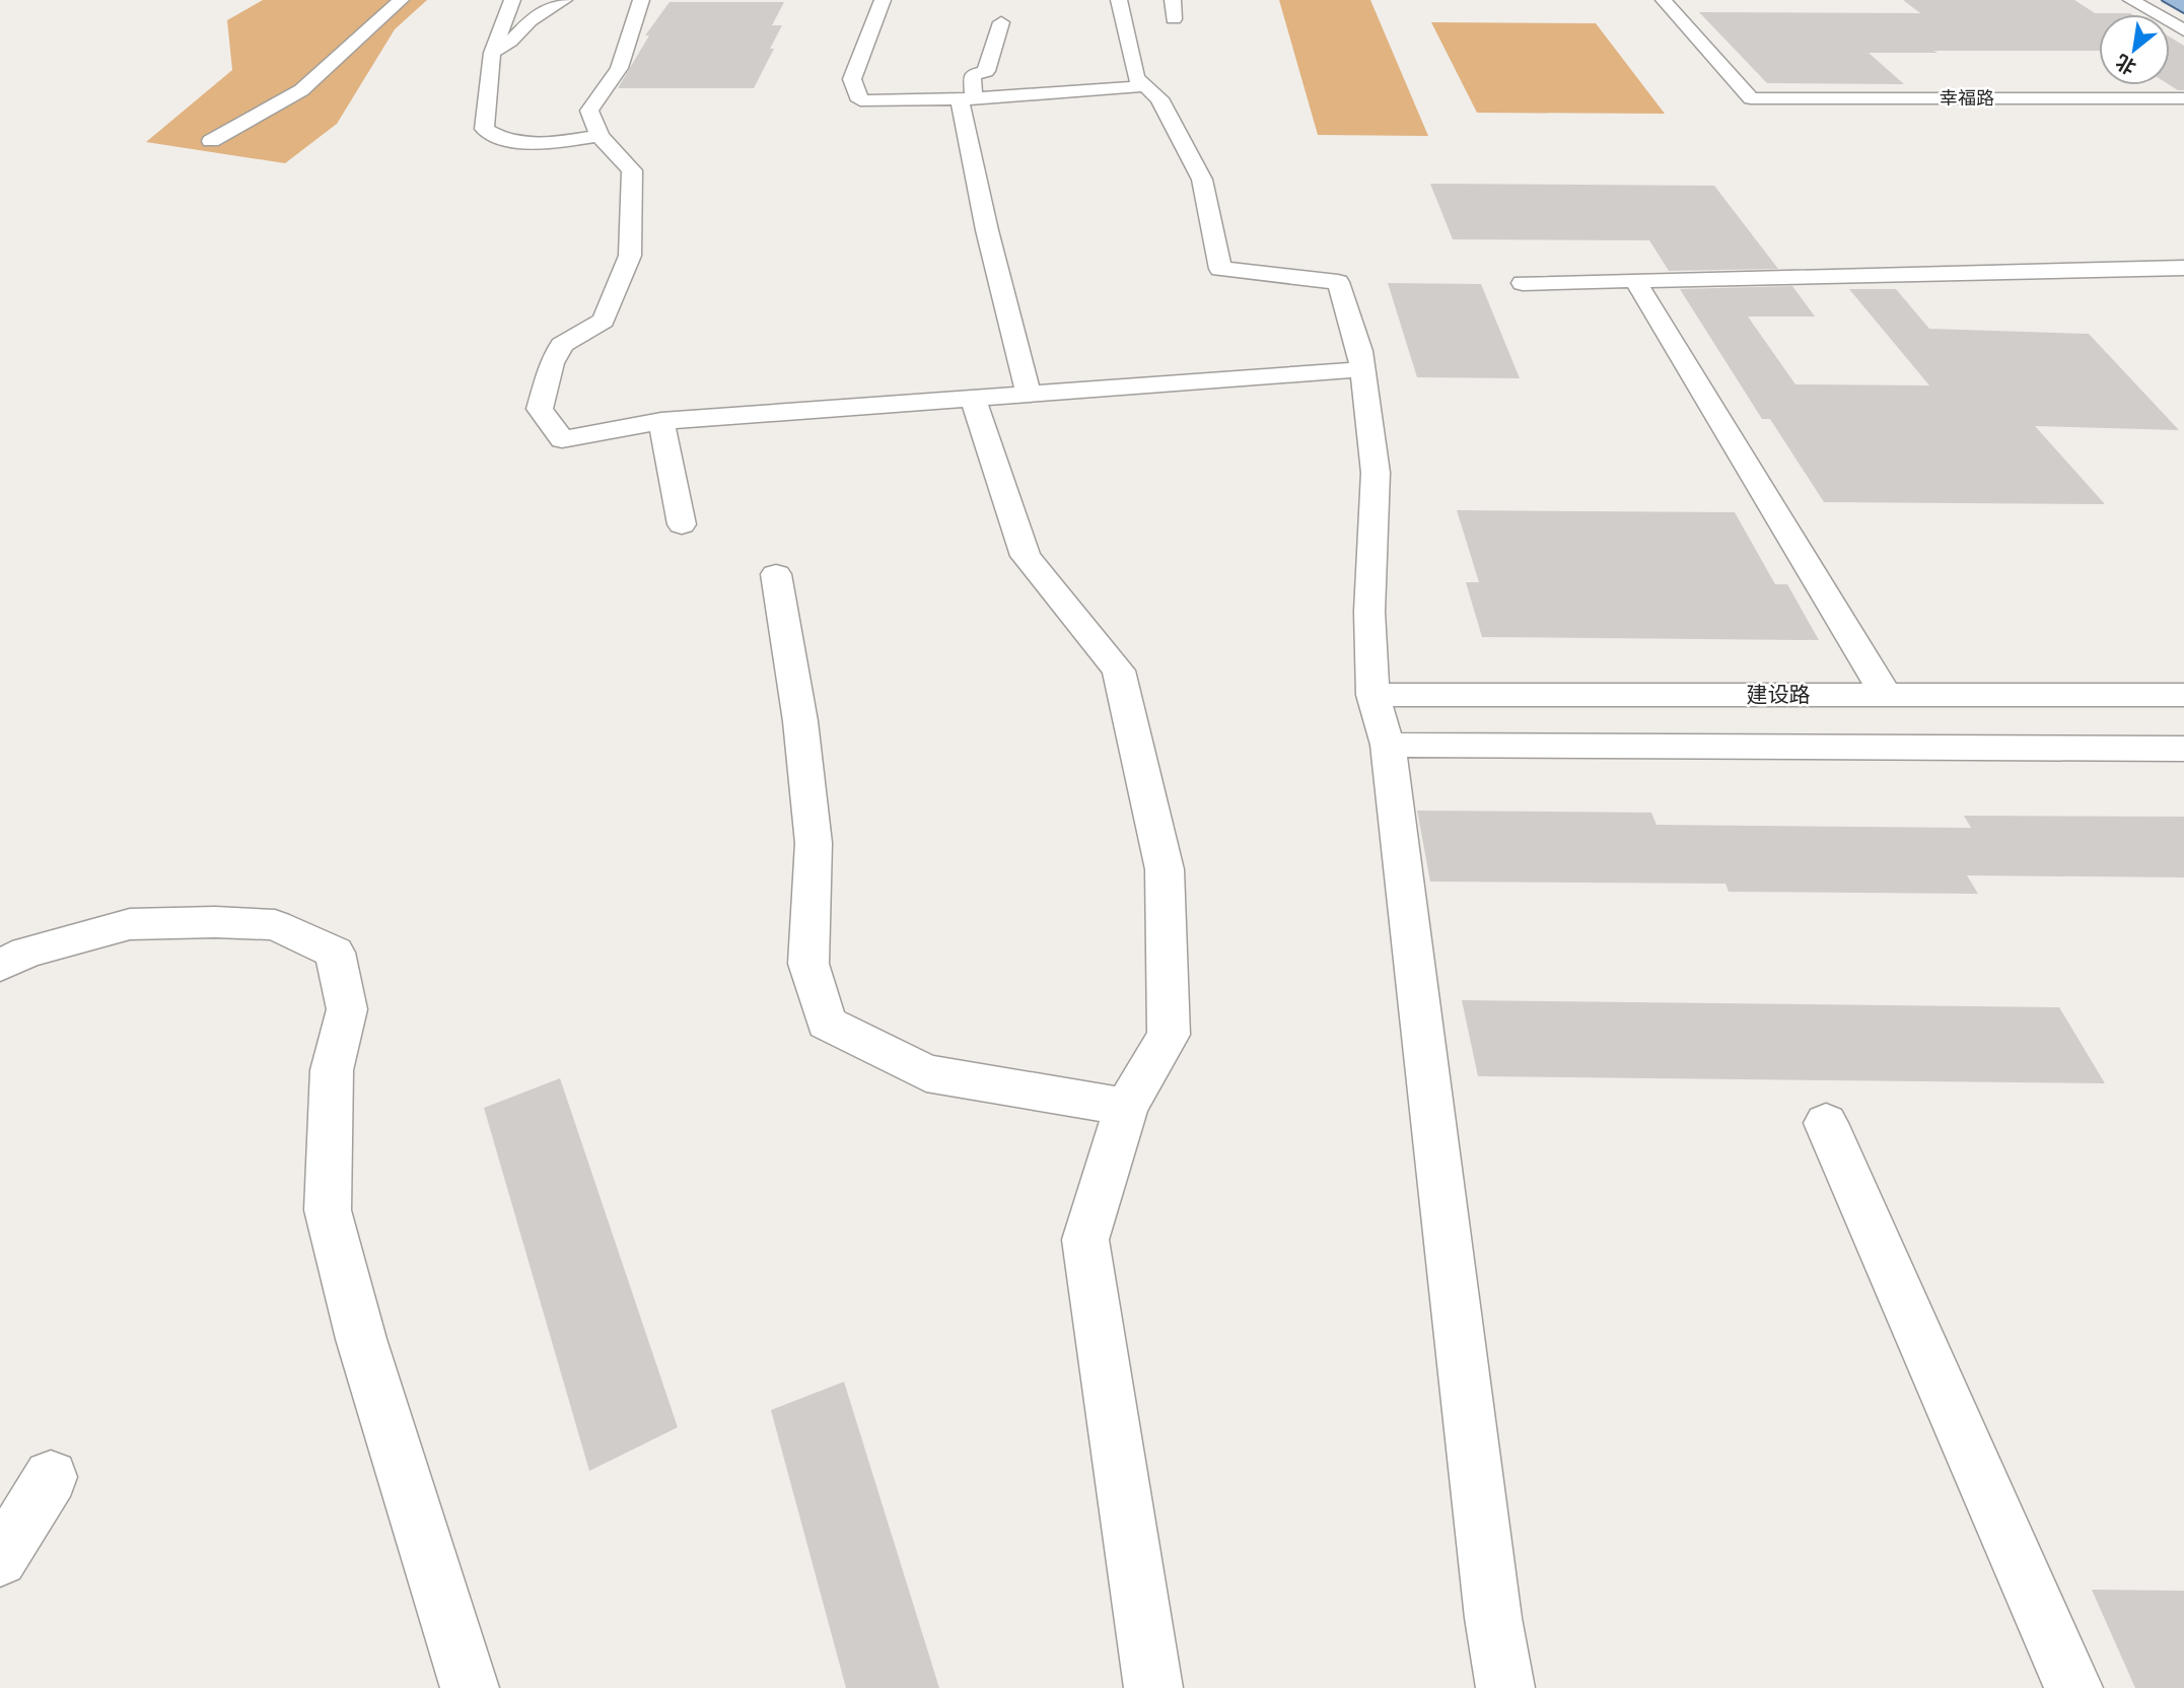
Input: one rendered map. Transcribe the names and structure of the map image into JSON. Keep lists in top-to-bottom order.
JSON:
{
  "streets": {
    "street": ["幸福路", "建设路"]
  },
  "north": "bottom left"
}
